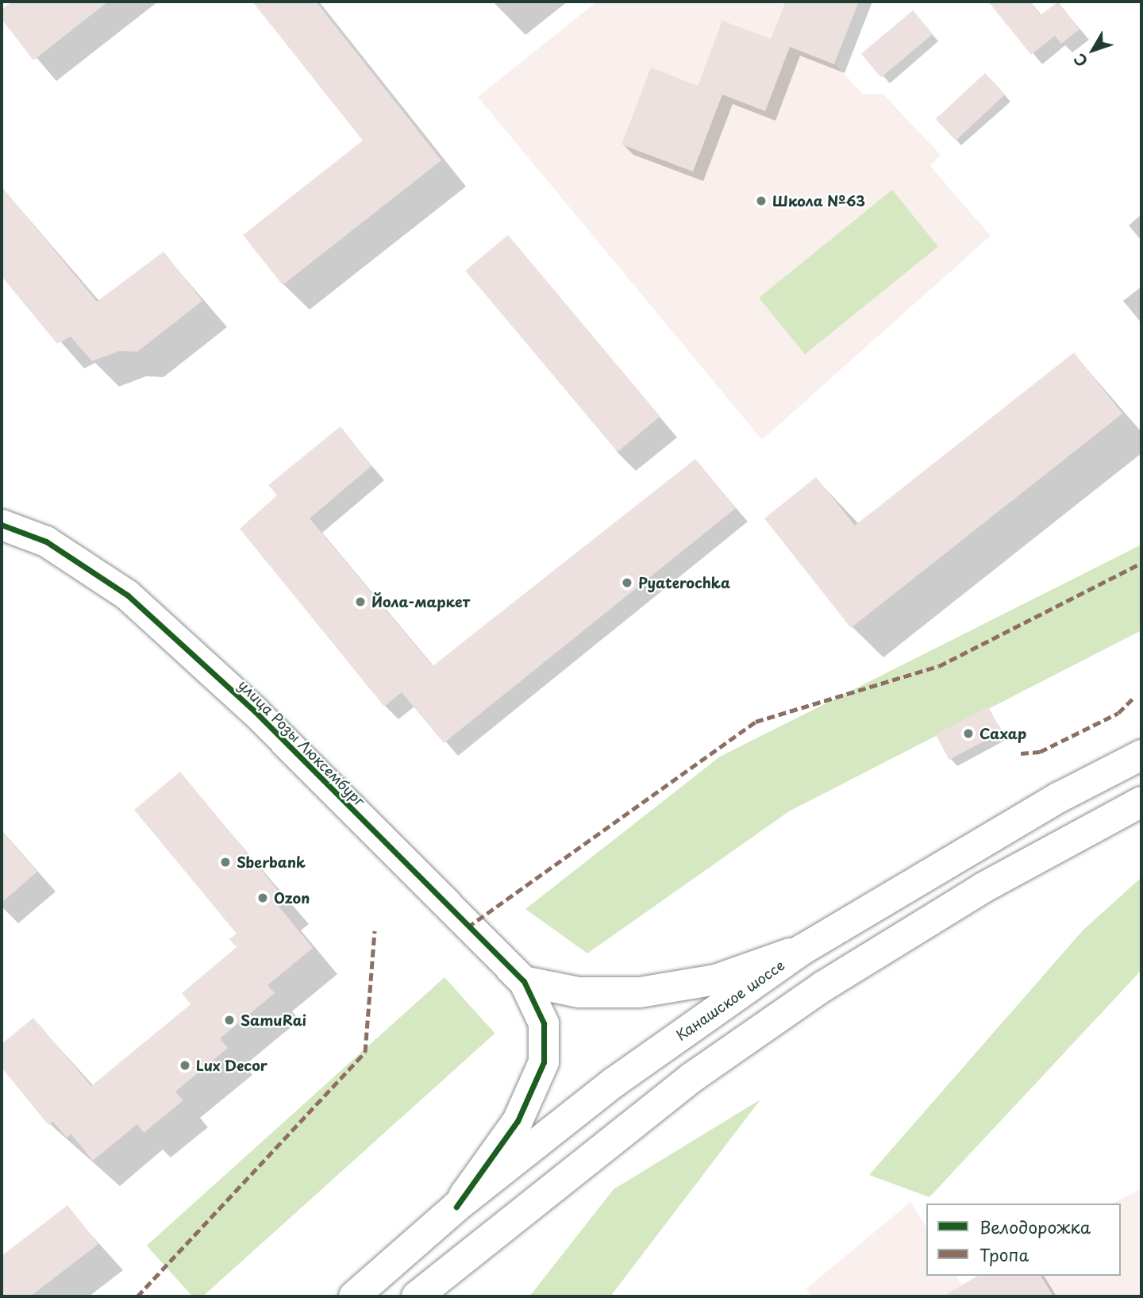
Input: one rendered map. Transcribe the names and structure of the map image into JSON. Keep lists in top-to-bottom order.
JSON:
{
  "streets": {
    "main road": ["улица Розы Люксембург", "Канашское шоссе"]
  },
  "places": [
    "Школа №63",
    "Pyaterochka",
    "Йола-маркет",
    "Сахар",
    "Sberbank",
    "Ozon",
    "SamuRai",
    "Lux Decor"
  ],
  "legend": ["Велодорожка", "Тропа"],
  "north": "bottom left"
}
